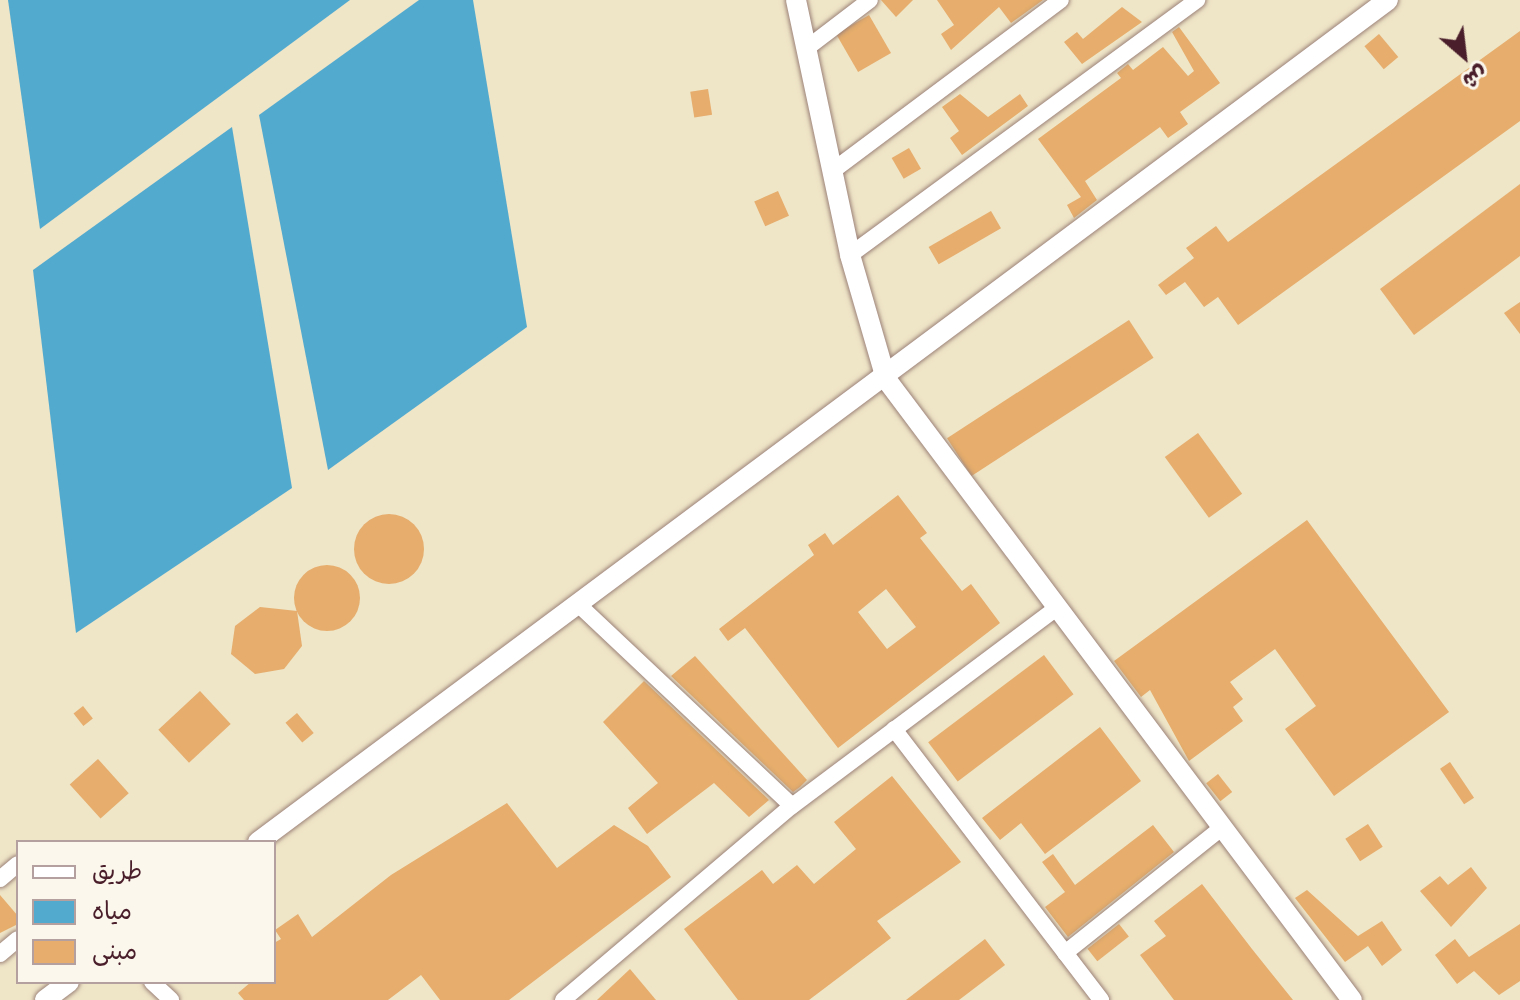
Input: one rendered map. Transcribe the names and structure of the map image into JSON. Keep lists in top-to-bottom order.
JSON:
{
  "legend": ["طريق", "مياه", "مبنى"],
  "north": "bottom right"
}
